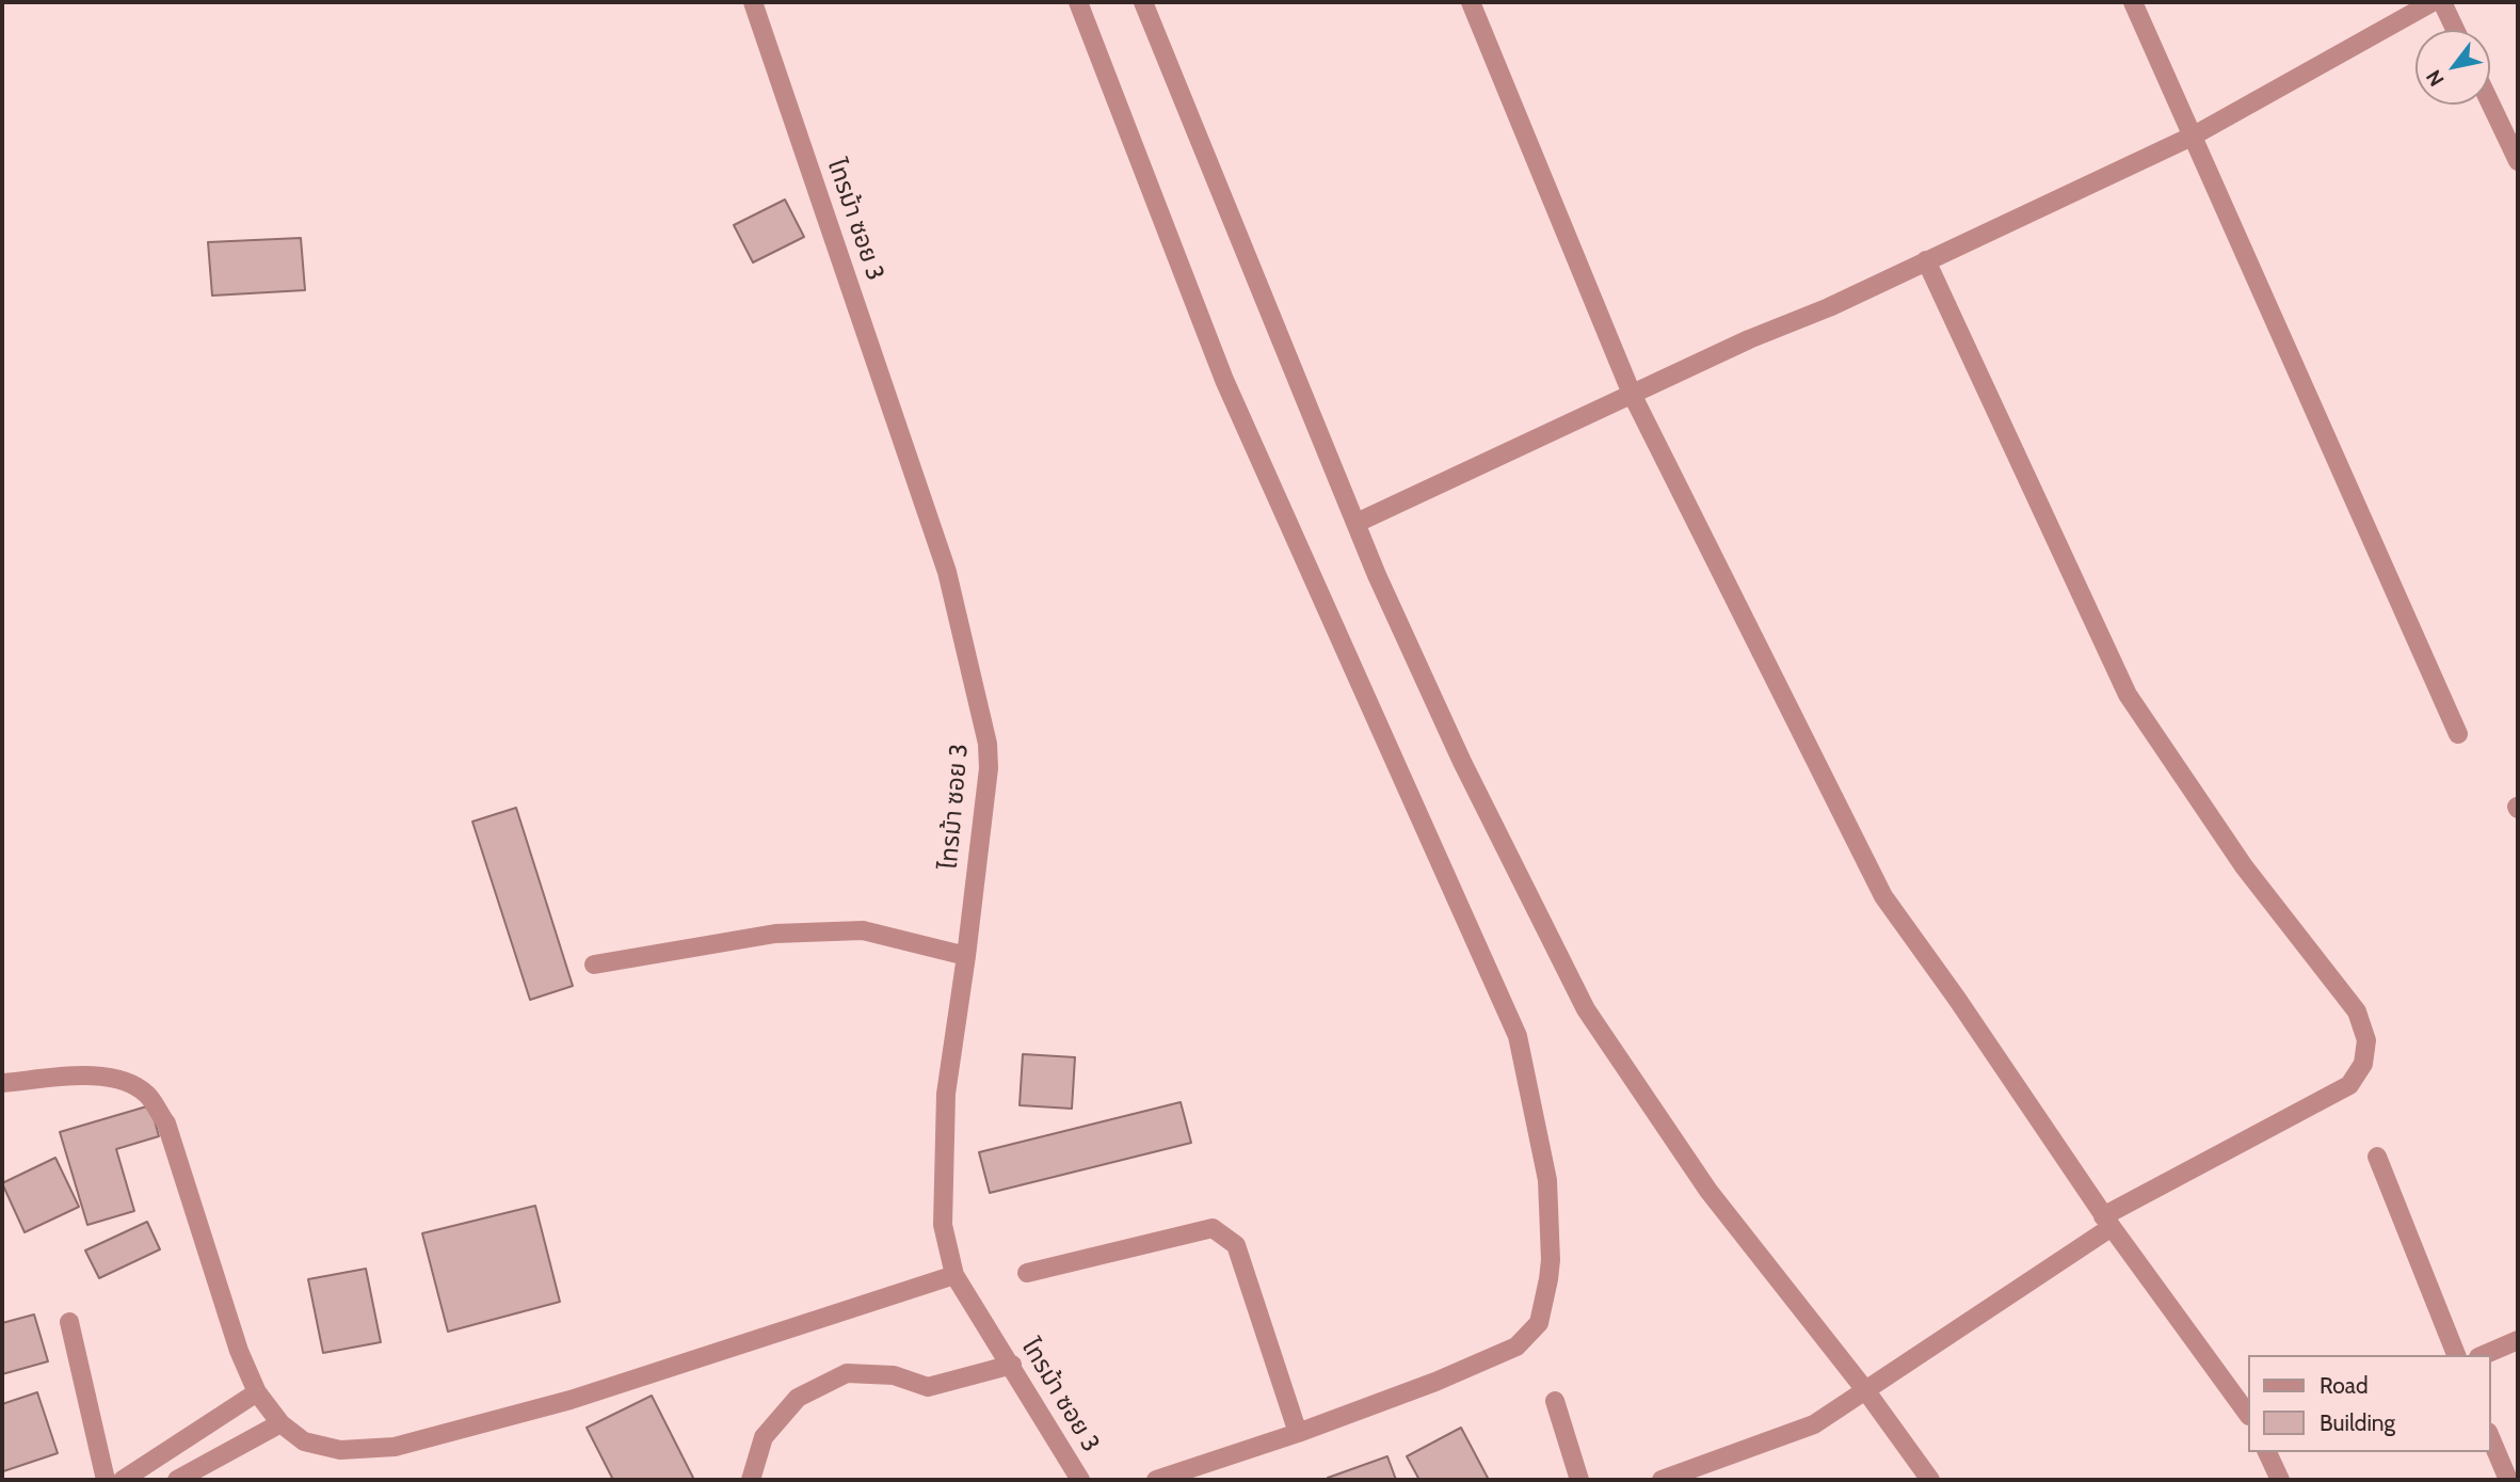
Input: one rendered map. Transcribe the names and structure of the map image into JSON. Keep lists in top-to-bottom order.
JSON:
{
  "streets": {
    "street": ["ไทรม้า ซอย 3"]
  },
  "legend": ["Road", "Building"],
  "north": "bottom left"
}
